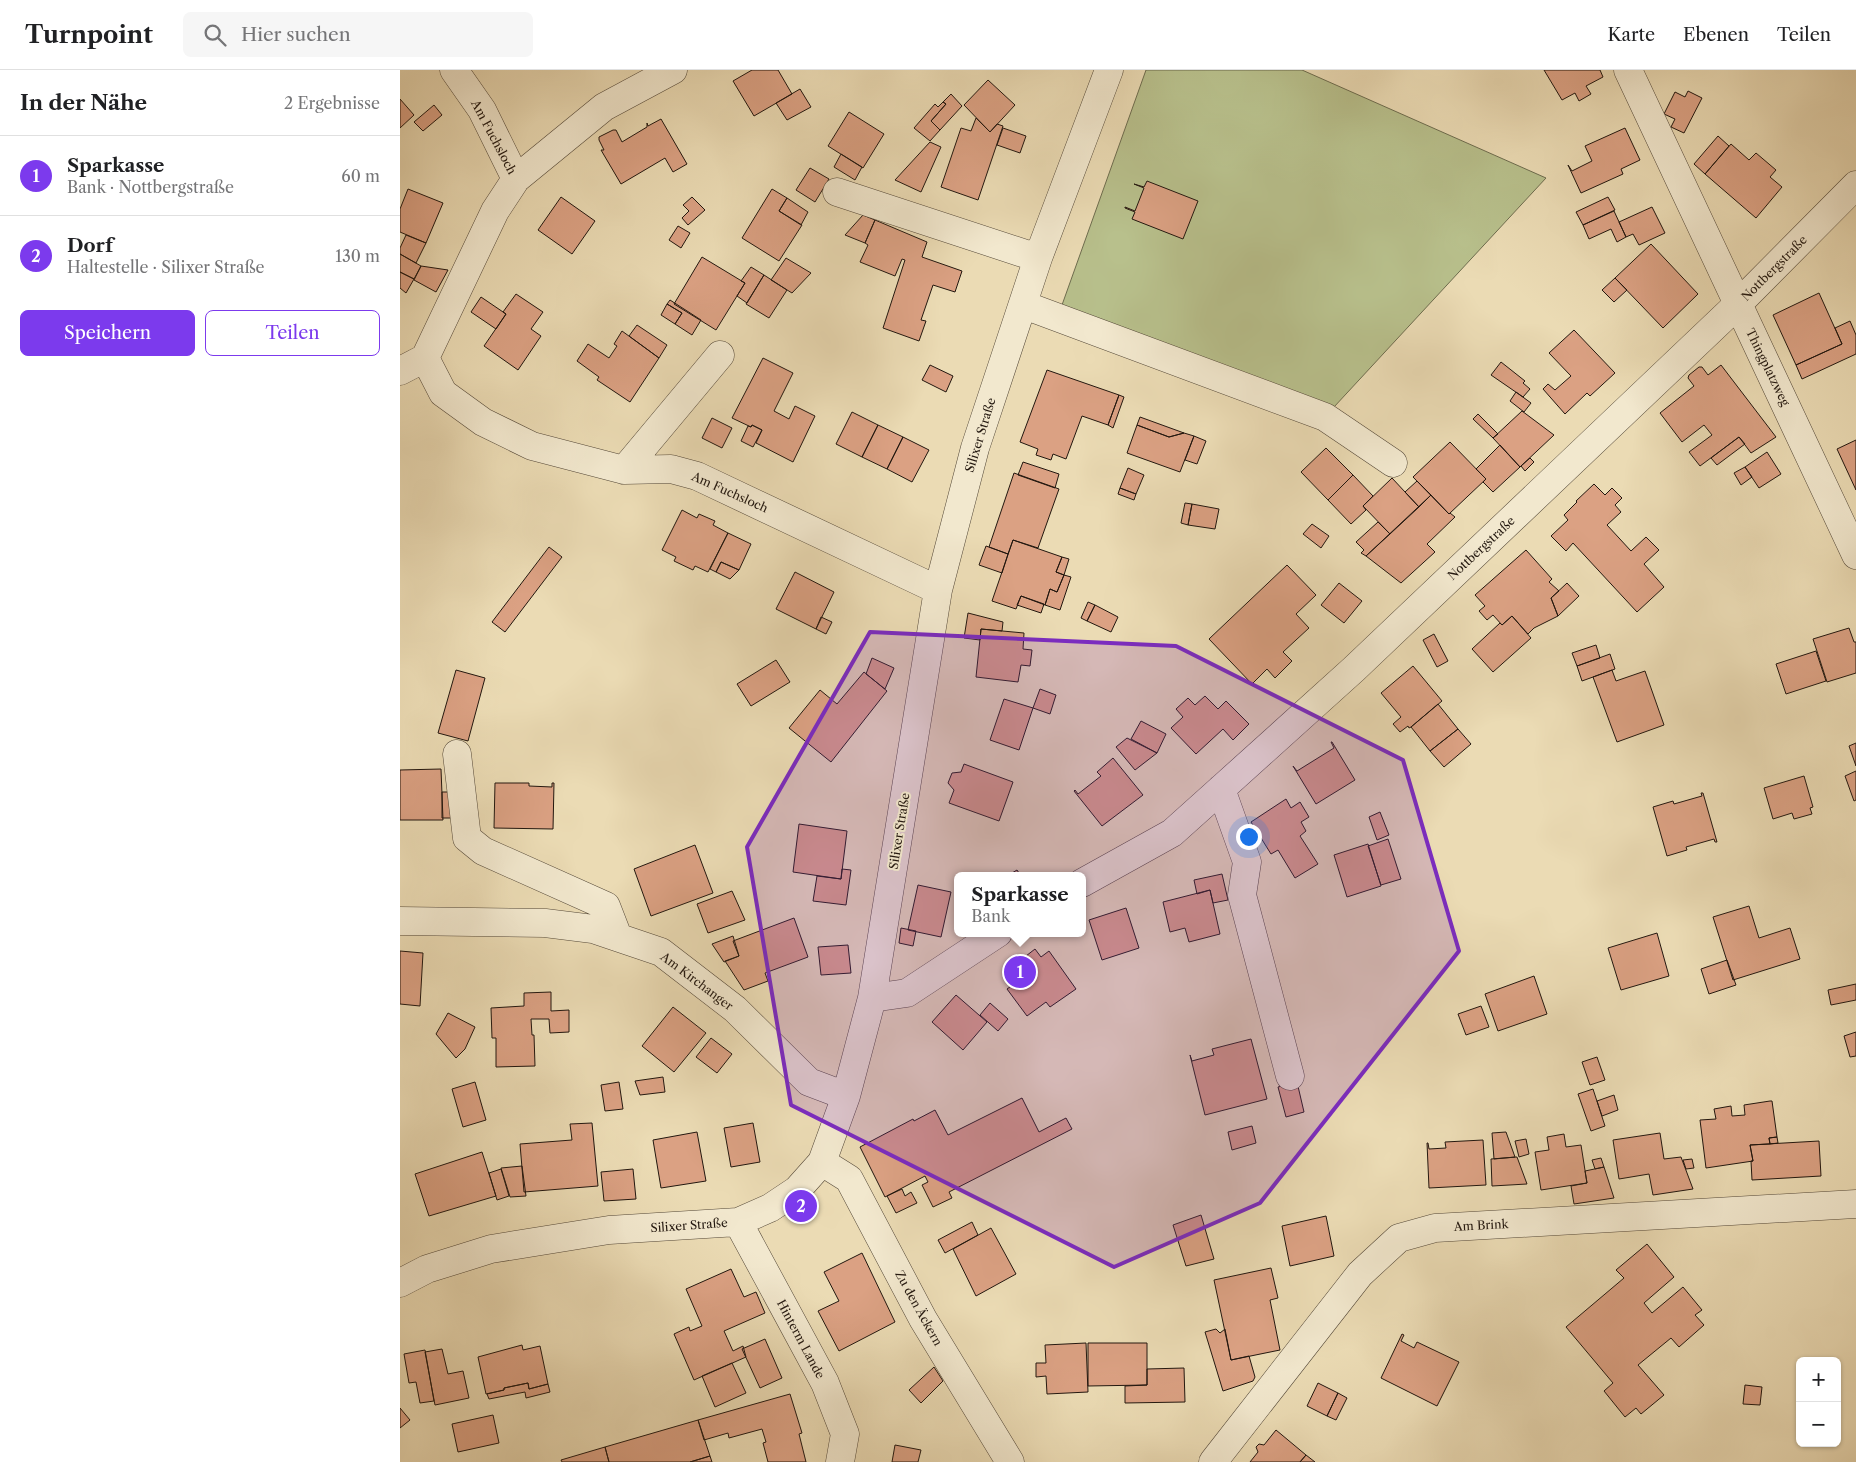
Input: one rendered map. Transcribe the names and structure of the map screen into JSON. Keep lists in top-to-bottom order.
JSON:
{
  "streets": {
    "street": [
      "Am Fuchsloch",
      "Nottbergstraße",
      "Thingplatzweg",
      "Silixer Straße",
      "Am Kirchanger",
      "Am Brink",
      "Zu den Äckern",
      "Hinterm Lande"
    ]
  },
  "crossings": [
    ["Am Fuchsloch", "Silixer Straße"],
    ["Nottbergstraße", "Thingplatzweg"],
    ["Silixer Straße", "Am Kirchanger"],
    ["Silixer Straße", "Zu den Äckern"],
    ["Silixer Straße", "Hinterm Lande"]
  ],
  "page": {
    "header": "Turnpoint",
    "search": "Hier suchen",
    "nav": ["Karte", "Ebenen", "Teilen"],
    "heading": ["In der Nähe", "2 Ergebnisse"],
    "list": [
      {
        "mark": "1",
        "name": "Sparkasse",
        "note": "Bank · Nottbergstraße",
        "value": "60 m"
      },
      {
        "mark": "2",
        "name": "Dorf",
        "note": "Haltestelle · Silixer Straße",
        "value": "130 m"
      }
    ],
    "buttons": ["Speichern", "Teilen"],
    "popup": ["Sparkasse", "Bank"],
    "pins": ["1", "2"],
    "map_buttons": ["+", "−"]
  }
}
